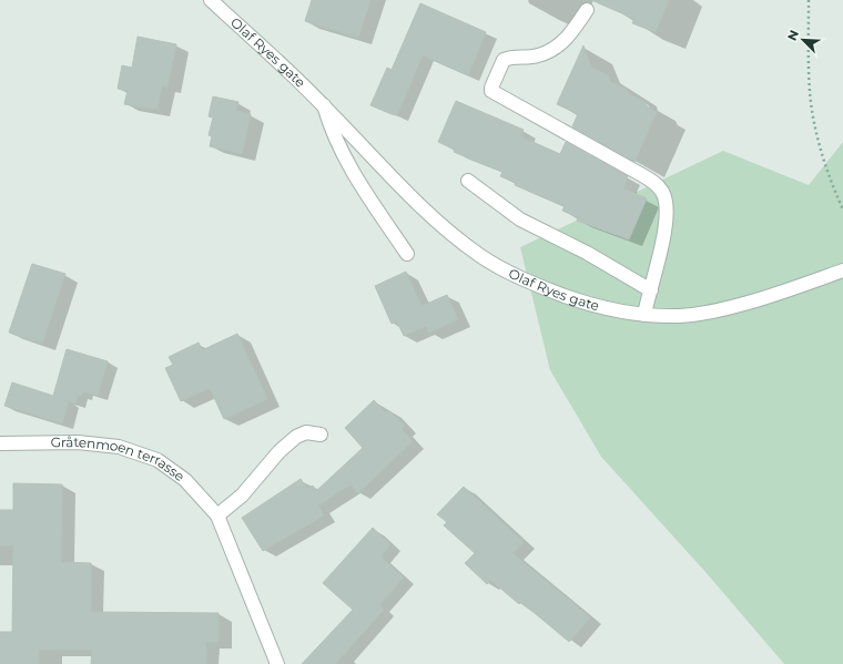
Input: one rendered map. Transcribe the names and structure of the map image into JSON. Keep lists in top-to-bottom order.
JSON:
{
  "streets": {
    "street": ["Olaf Ryes gate", "Gråtenmoen terrasse"]
  },
  "north": "top left"
}
